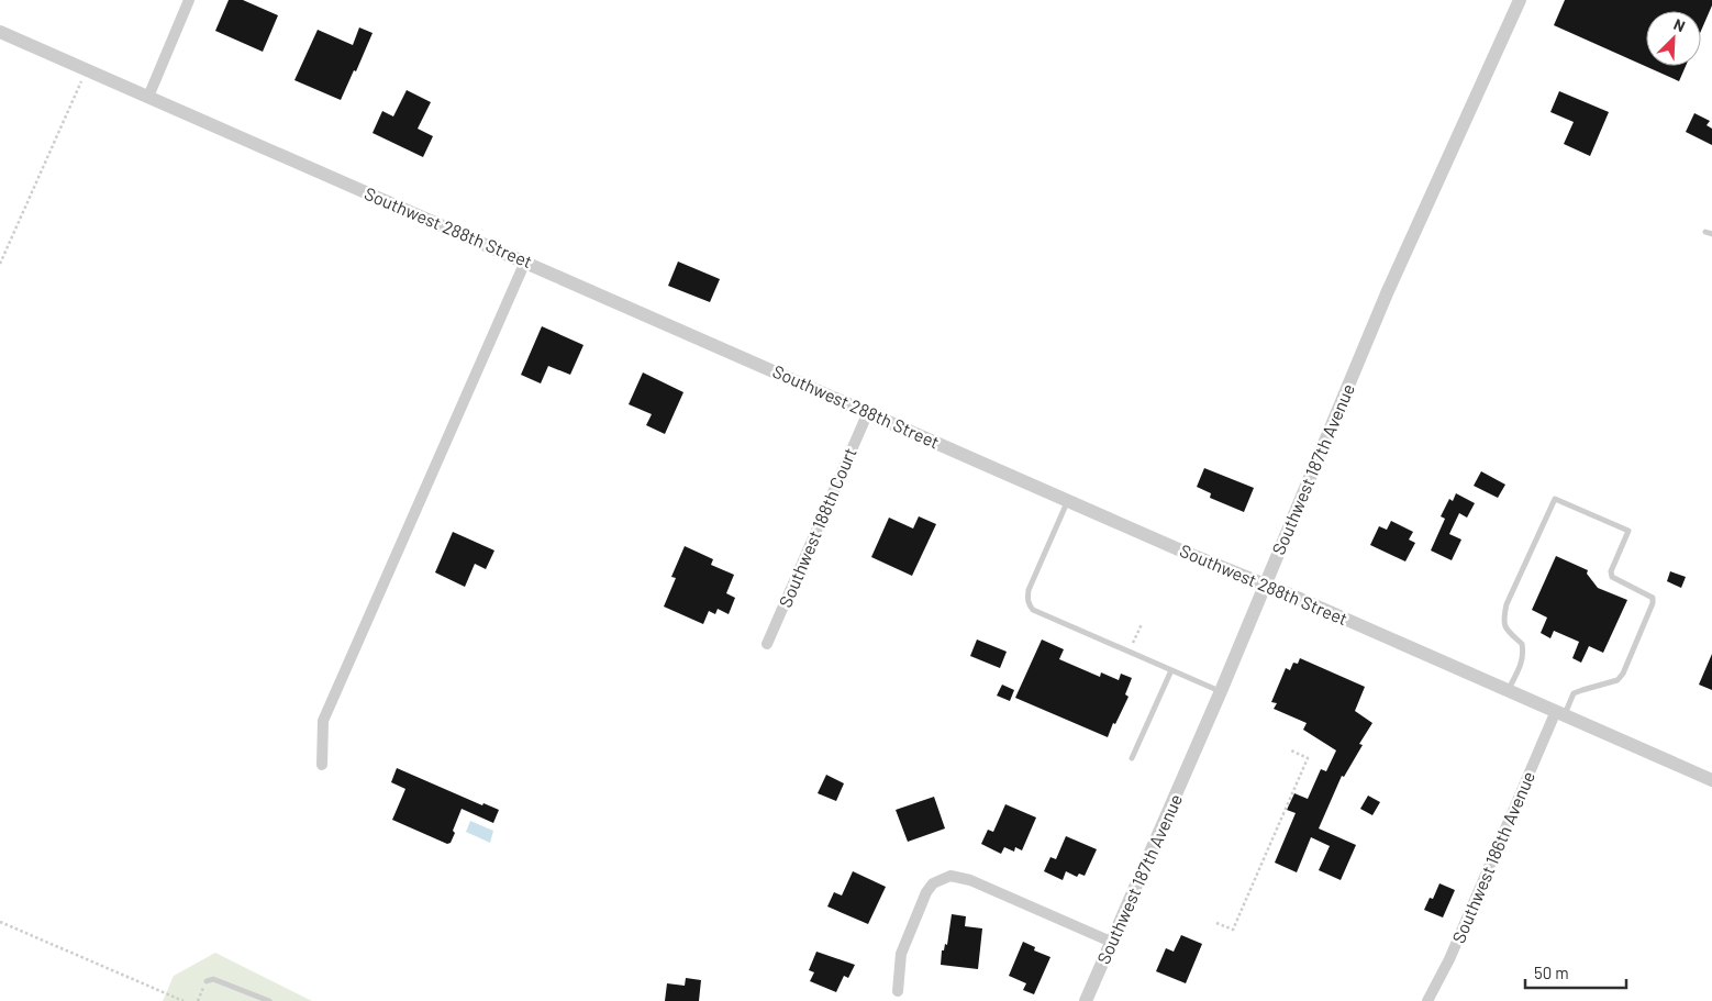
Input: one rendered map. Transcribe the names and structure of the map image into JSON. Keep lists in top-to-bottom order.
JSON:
{
  "streets": {
    "street": [
      "Southwest 288th Street",
      "Southwest 187th Avenue",
      "Southwest 188th Court",
      "Southwest 186th Avenue"
    ]
  },
  "crossings": [
    ["Southwest 288th Street", "Southwest 187th Avenue"],
    ["Southwest 288th Street", "Southwest 188th Court"],
    ["Southwest 288th Street", "Southwest 186th Avenue"]
  ],
  "scale_bar": "50 m",
  "north": "top right"
}
